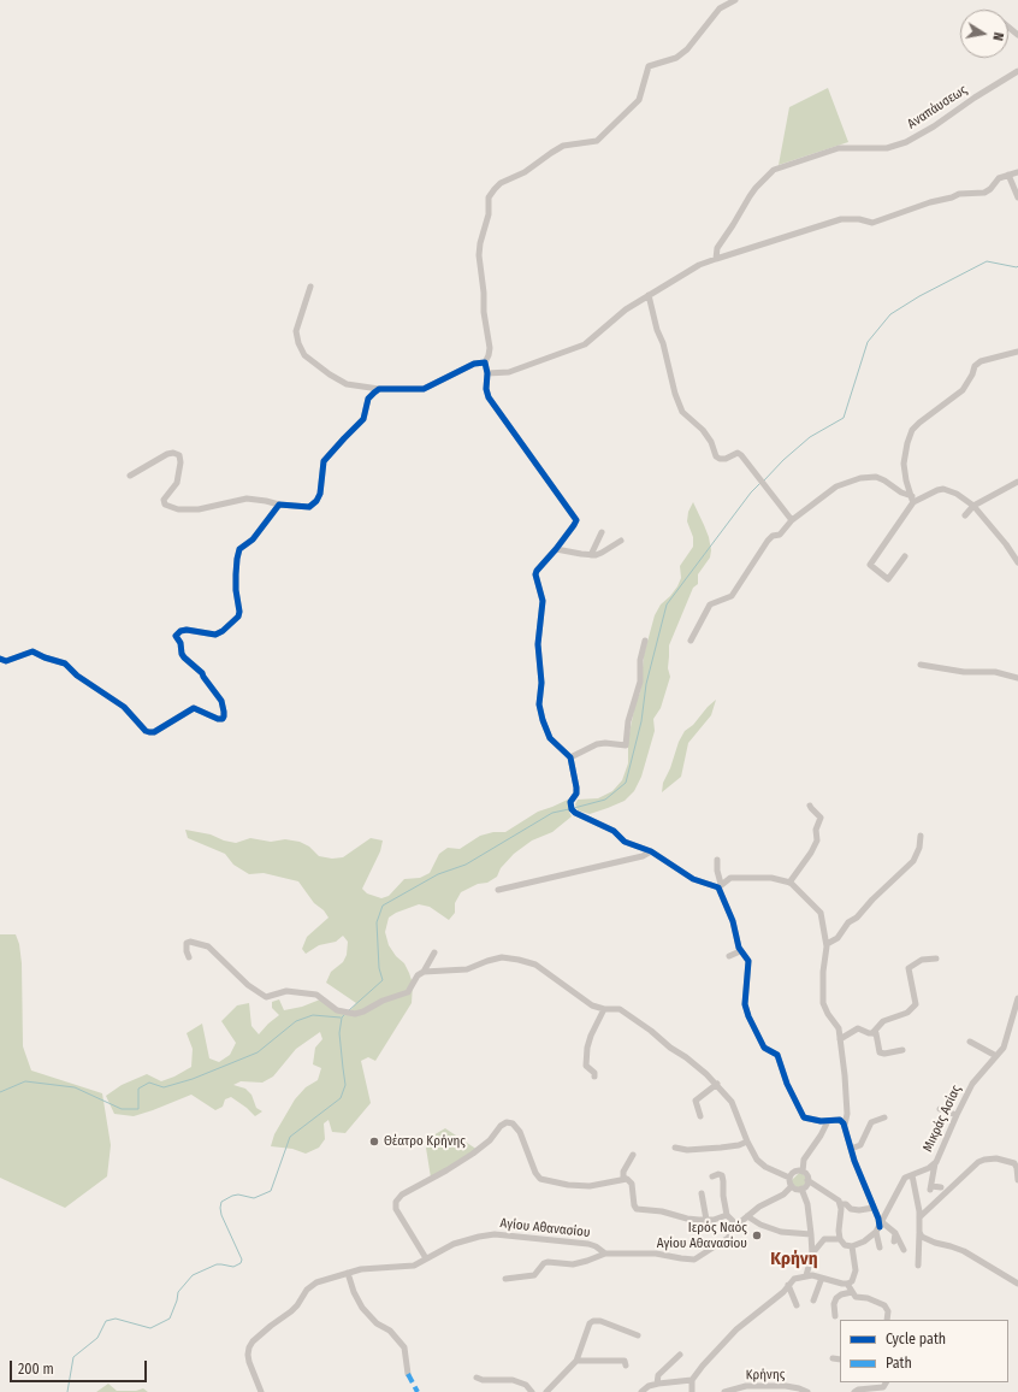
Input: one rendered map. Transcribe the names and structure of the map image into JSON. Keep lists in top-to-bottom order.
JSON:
{
  "streets": {
    "street": [
      "Αναπάυσεως",
      "Μικράς Ασίας",
      "Αγίου Αθανασίου",
      "Κρήνης"
    ]
  },
  "districts": ["Κρήνη"],
  "places": ["Θέατρο Κρήνης", "Ιερός Ναός Αγίου Αθανασίου"],
  "legend": ["Cycle path", "Path"],
  "scale_bar": "200 m",
  "north": "right"
}
